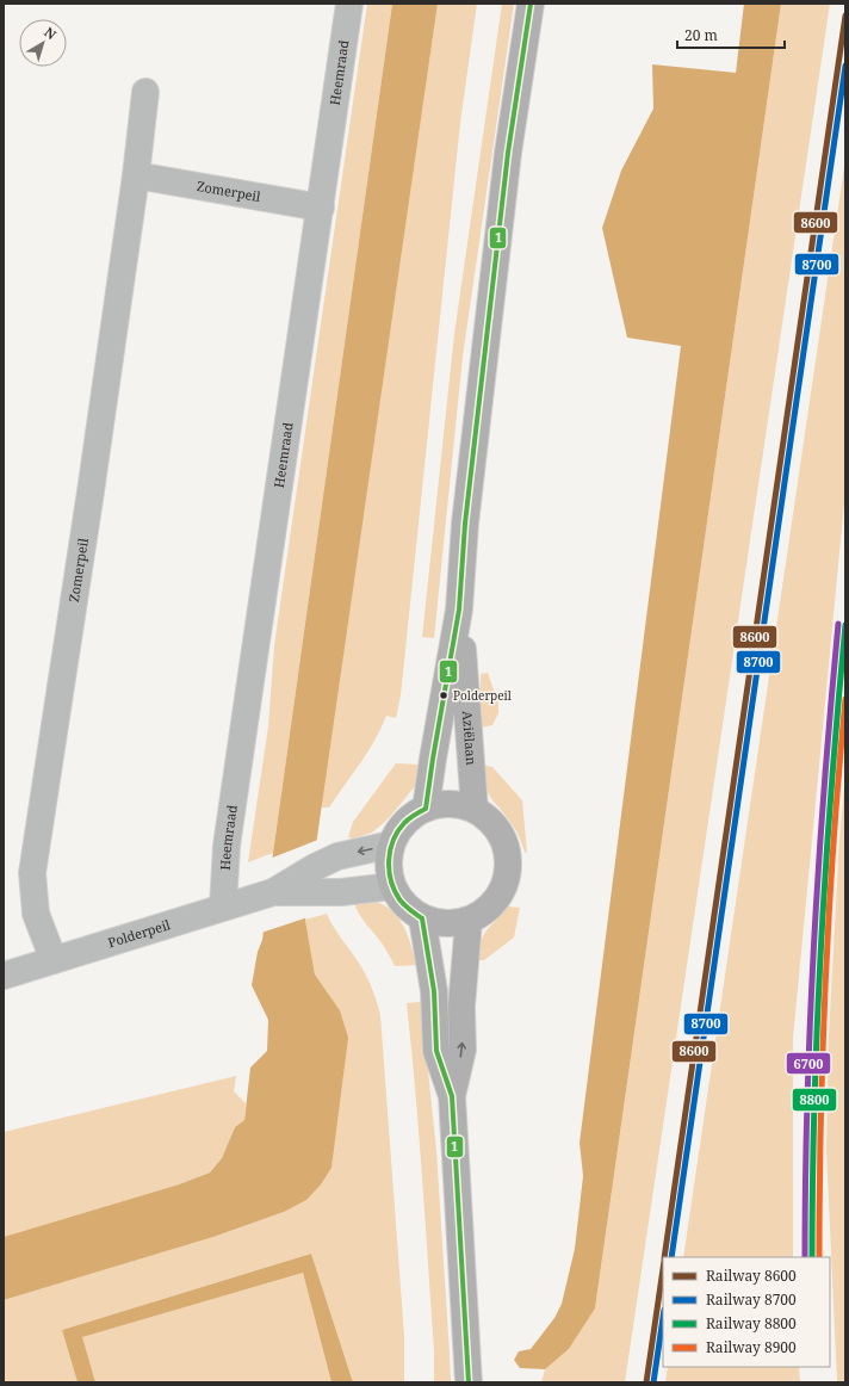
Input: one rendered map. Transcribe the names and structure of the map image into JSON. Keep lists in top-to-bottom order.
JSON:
{
  "streets": {
    "street": [
      "Heemraad",
      "Zomerpeil",
      "Aziëlaan",
      "Polderpeil"
    ]
  },
  "crossings": [
    ["Heemraad", "Zomerpeil"],
    ["Heemraad", "Polderpeil"],
    ["Zomerpeil", "Polderpeil"],
    ["Aziëlaan", "Polderpeil"]
  ],
  "places": ["Polderpeil"],
  "lines": [
    "transit line 1",
    "rail line 8600",
    "rail line 8700",
    "transit line 6700",
    "rail line 8800",
    "rail line 8900"
  ],
  "legend": [
    "Railway 8600",
    "Railway 8700",
    "Railway 8800",
    "Railway 8900"
  ],
  "scale_bar": "20 m",
  "north": "top right"
}
